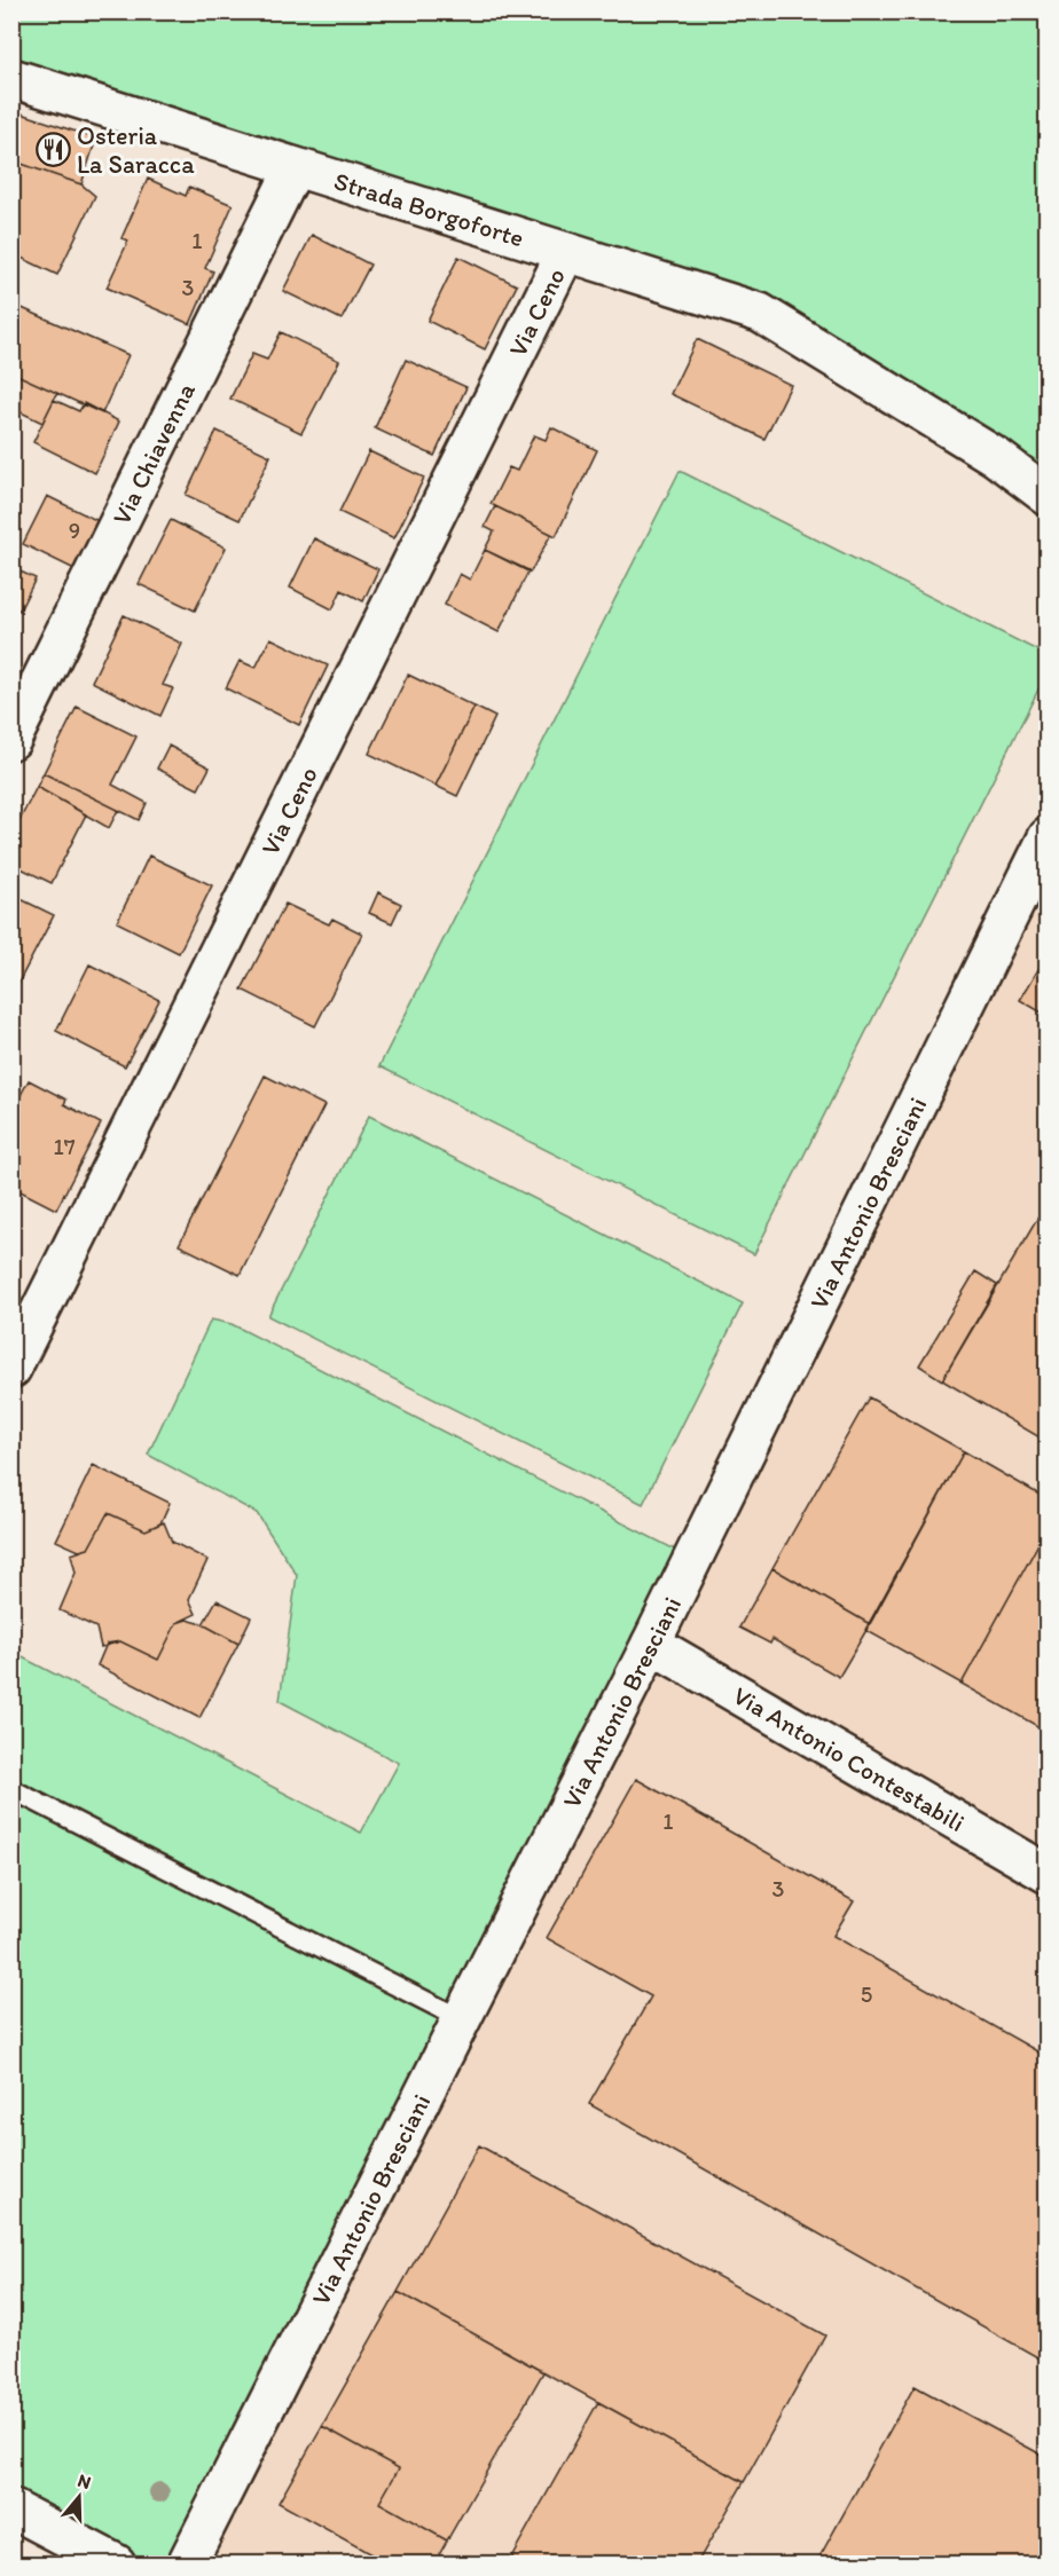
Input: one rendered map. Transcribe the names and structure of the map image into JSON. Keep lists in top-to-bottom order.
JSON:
{
  "streets": {
    "street": [
      "Strada Borgoforte",
      "Via Ceno",
      "Via Chiavenna",
      "Via Antonio Bresciani",
      "Via Antonio Contestabili"
    ]
  },
  "crossings": [
    ["Strada Borgoforte", "Via Ceno"],
    ["Strada Borgoforte", "Via Chiavenna"],
    ["Via Antonio Bresciani", "Via Antonio Contestabili"]
  ],
  "places": {
    "restaurant": ["Osteria La Saracca"]
  },
  "house_numbers": [
    "1",
    "3",
    "9",
    "17",
    "1",
    "3",
    "5"
  ],
  "north": "top"
}
